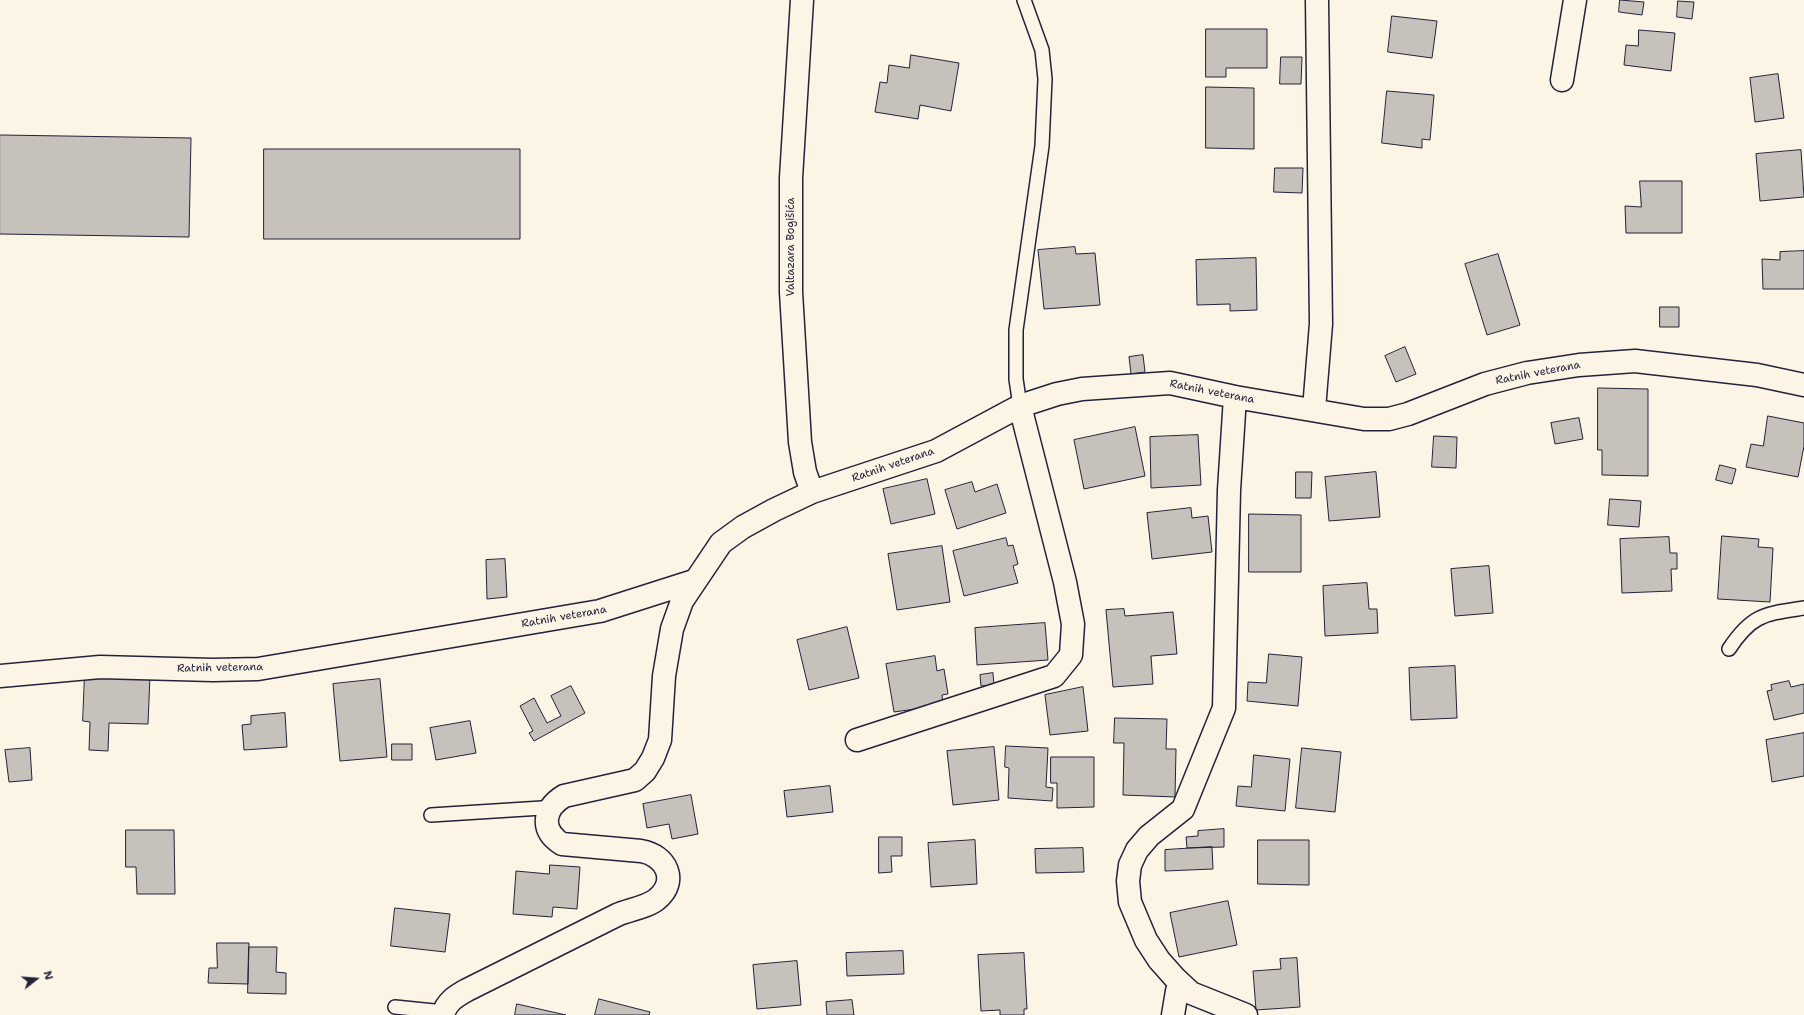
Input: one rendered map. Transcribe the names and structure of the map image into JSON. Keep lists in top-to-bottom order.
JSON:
{
  "streets": {
    "street": ["Valtazara Bogišića", "Ratnih veterana"]
  },
  "crossings": [
    ["Valtazara Bogišića", "Ratnih veterana"]
  ],
  "north": "right"
}
